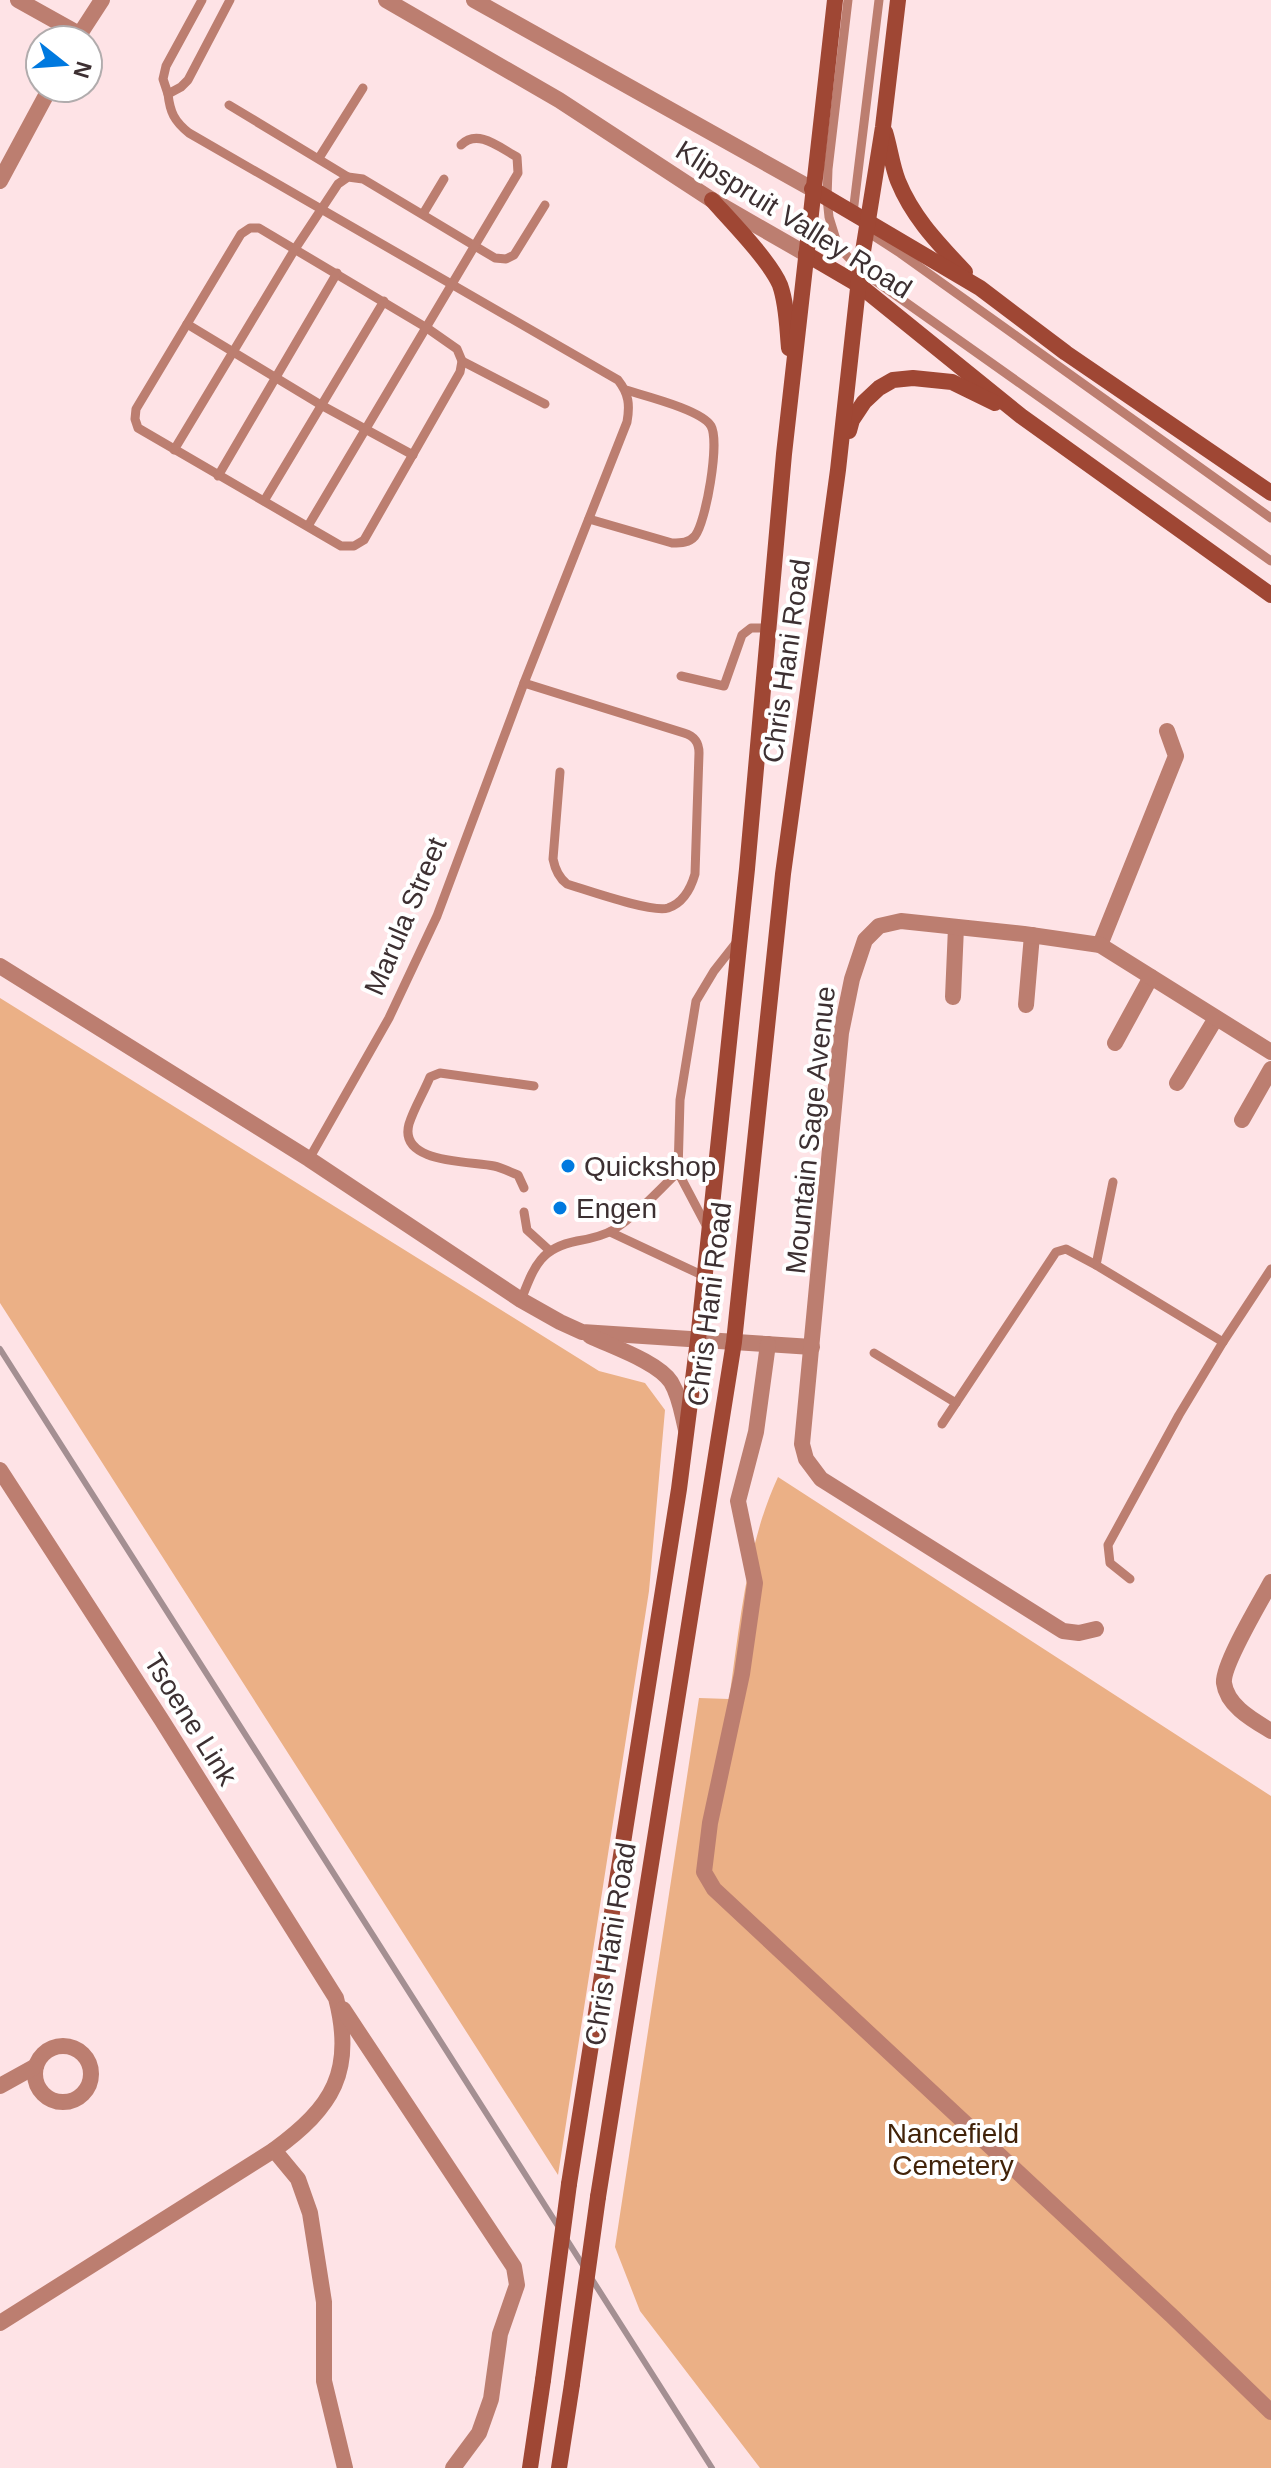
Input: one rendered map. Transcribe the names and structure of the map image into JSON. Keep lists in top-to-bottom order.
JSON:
{
  "streets": {
    "main road": ["Klipspruit Valley Road", "Chris Hani Road"],
    "street": ["Mountain Sage Avenue", "Tsoene Link"],
    "lane": ["Marula Street"]
  },
  "crossings": [
    ["Klipspruit Valley Road", "Chris Hani Road"]
  ],
  "parks": ["Nancefield Cemetery"],
  "places": ["Quickshop", "Engen"],
  "north": "right"
}
